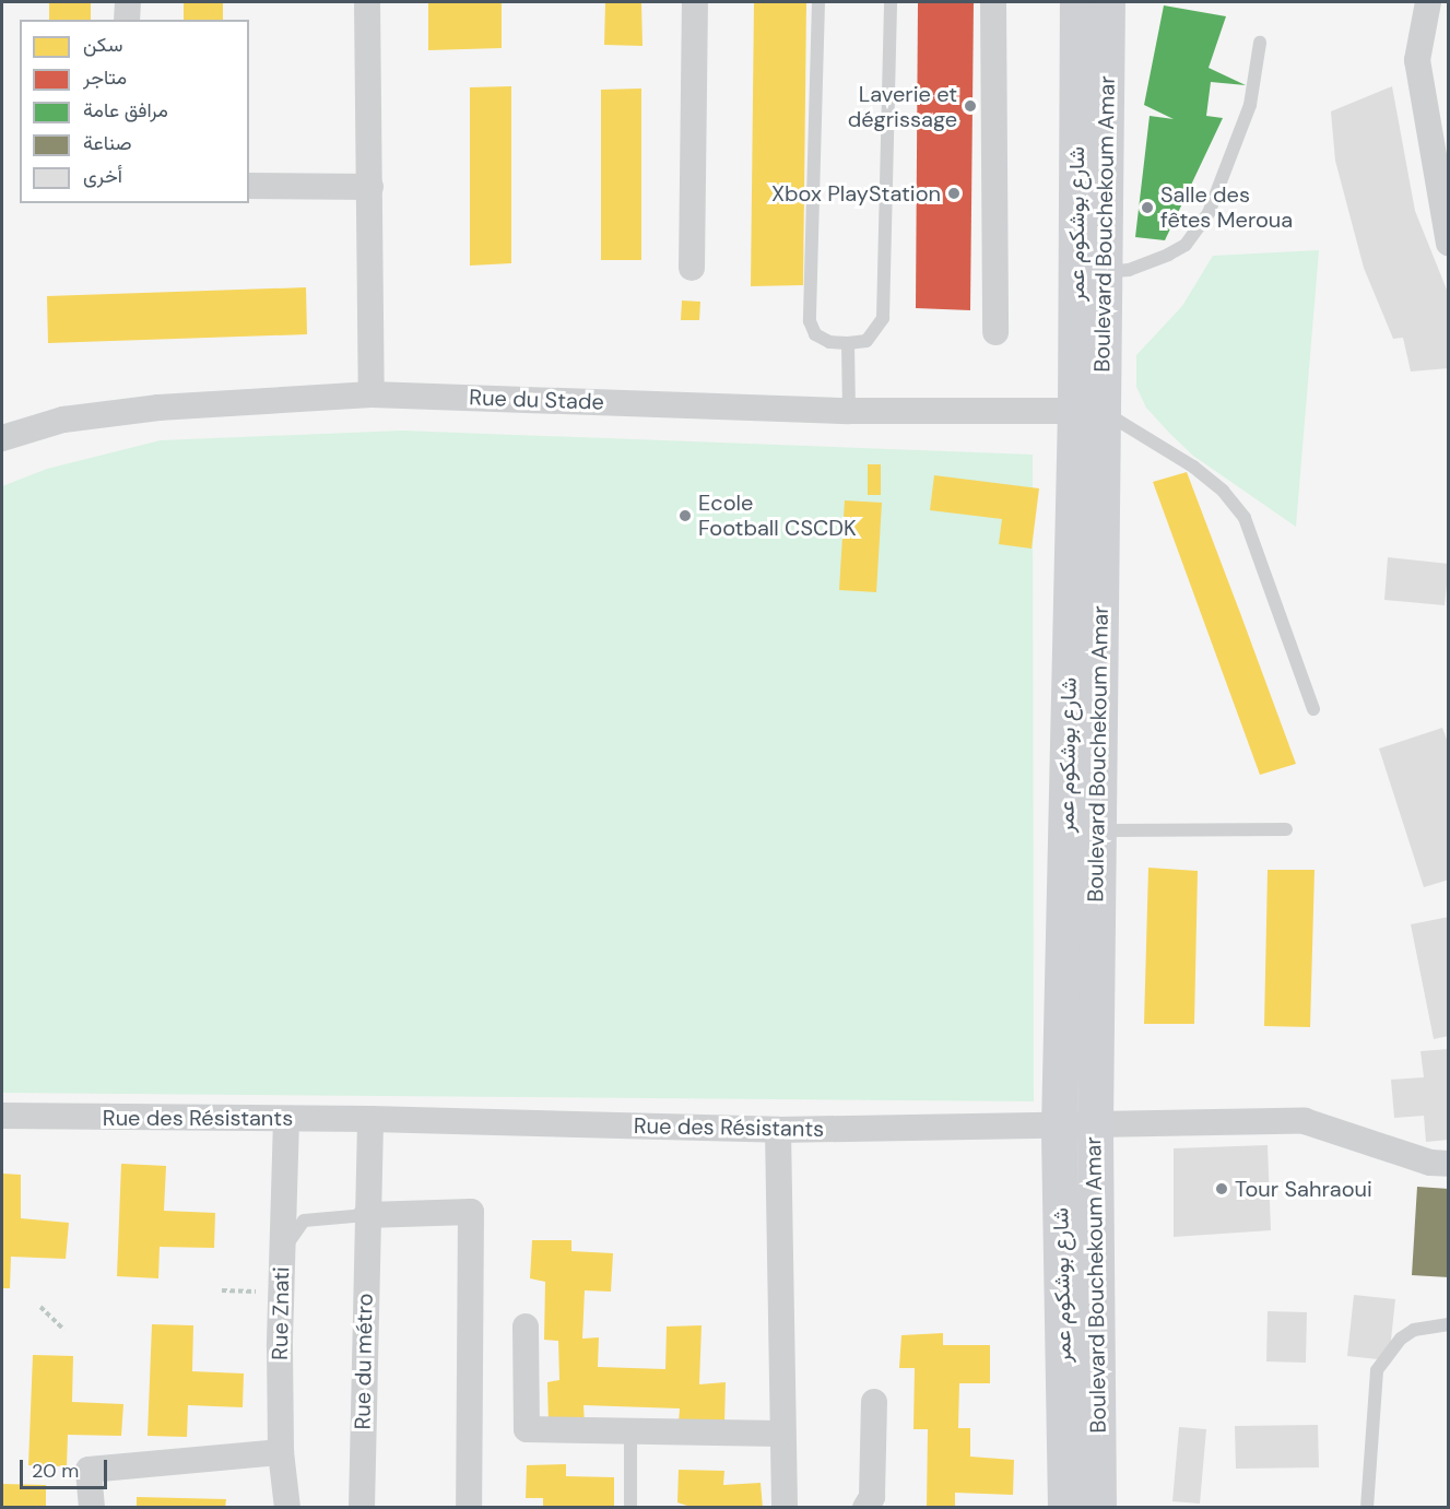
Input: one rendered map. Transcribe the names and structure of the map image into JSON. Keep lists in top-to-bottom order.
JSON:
{
  "streets": {
    "street": [
      "شارع بوشكوم عمر",
      "Boulevard Bouchekoum Amar",
      "Rue du Stade",
      "Rue des Résistants",
      "Rue Znati",
      "Rue du métro"
    ]
  },
  "crossings": [
    ["شارع بوشكوم عمر", "Boulevard Bouchekoum Amar"],
    ["شارع بوشكوم عمر", "Rue du Stade"],
    ["شارع بوشكوم عمر", "Rue des Résistants"],
    ["Boulevard Bouchekoum Amar", "Rue du Stade"],
    ["Boulevard Bouchekoum Amar", "Rue des Résistants"],
    ["Rue des Résistants", "Rue Znati"],
    ["Rue des Résistants", "Rue du métro"]
  ],
  "places": [
    "Laverie et dégrissage",
    "Xbox PlayStation",
    "Salle des fêtes Meroua",
    "Ecole Football CSCDK",
    "Tour Sahraoui"
  ],
  "legend": [
    "سكن",
    "متاجر",
    "مرافق عامة",
    "صناعة",
    "أخرى"
  ],
  "scale_bar": "20 m"
}
